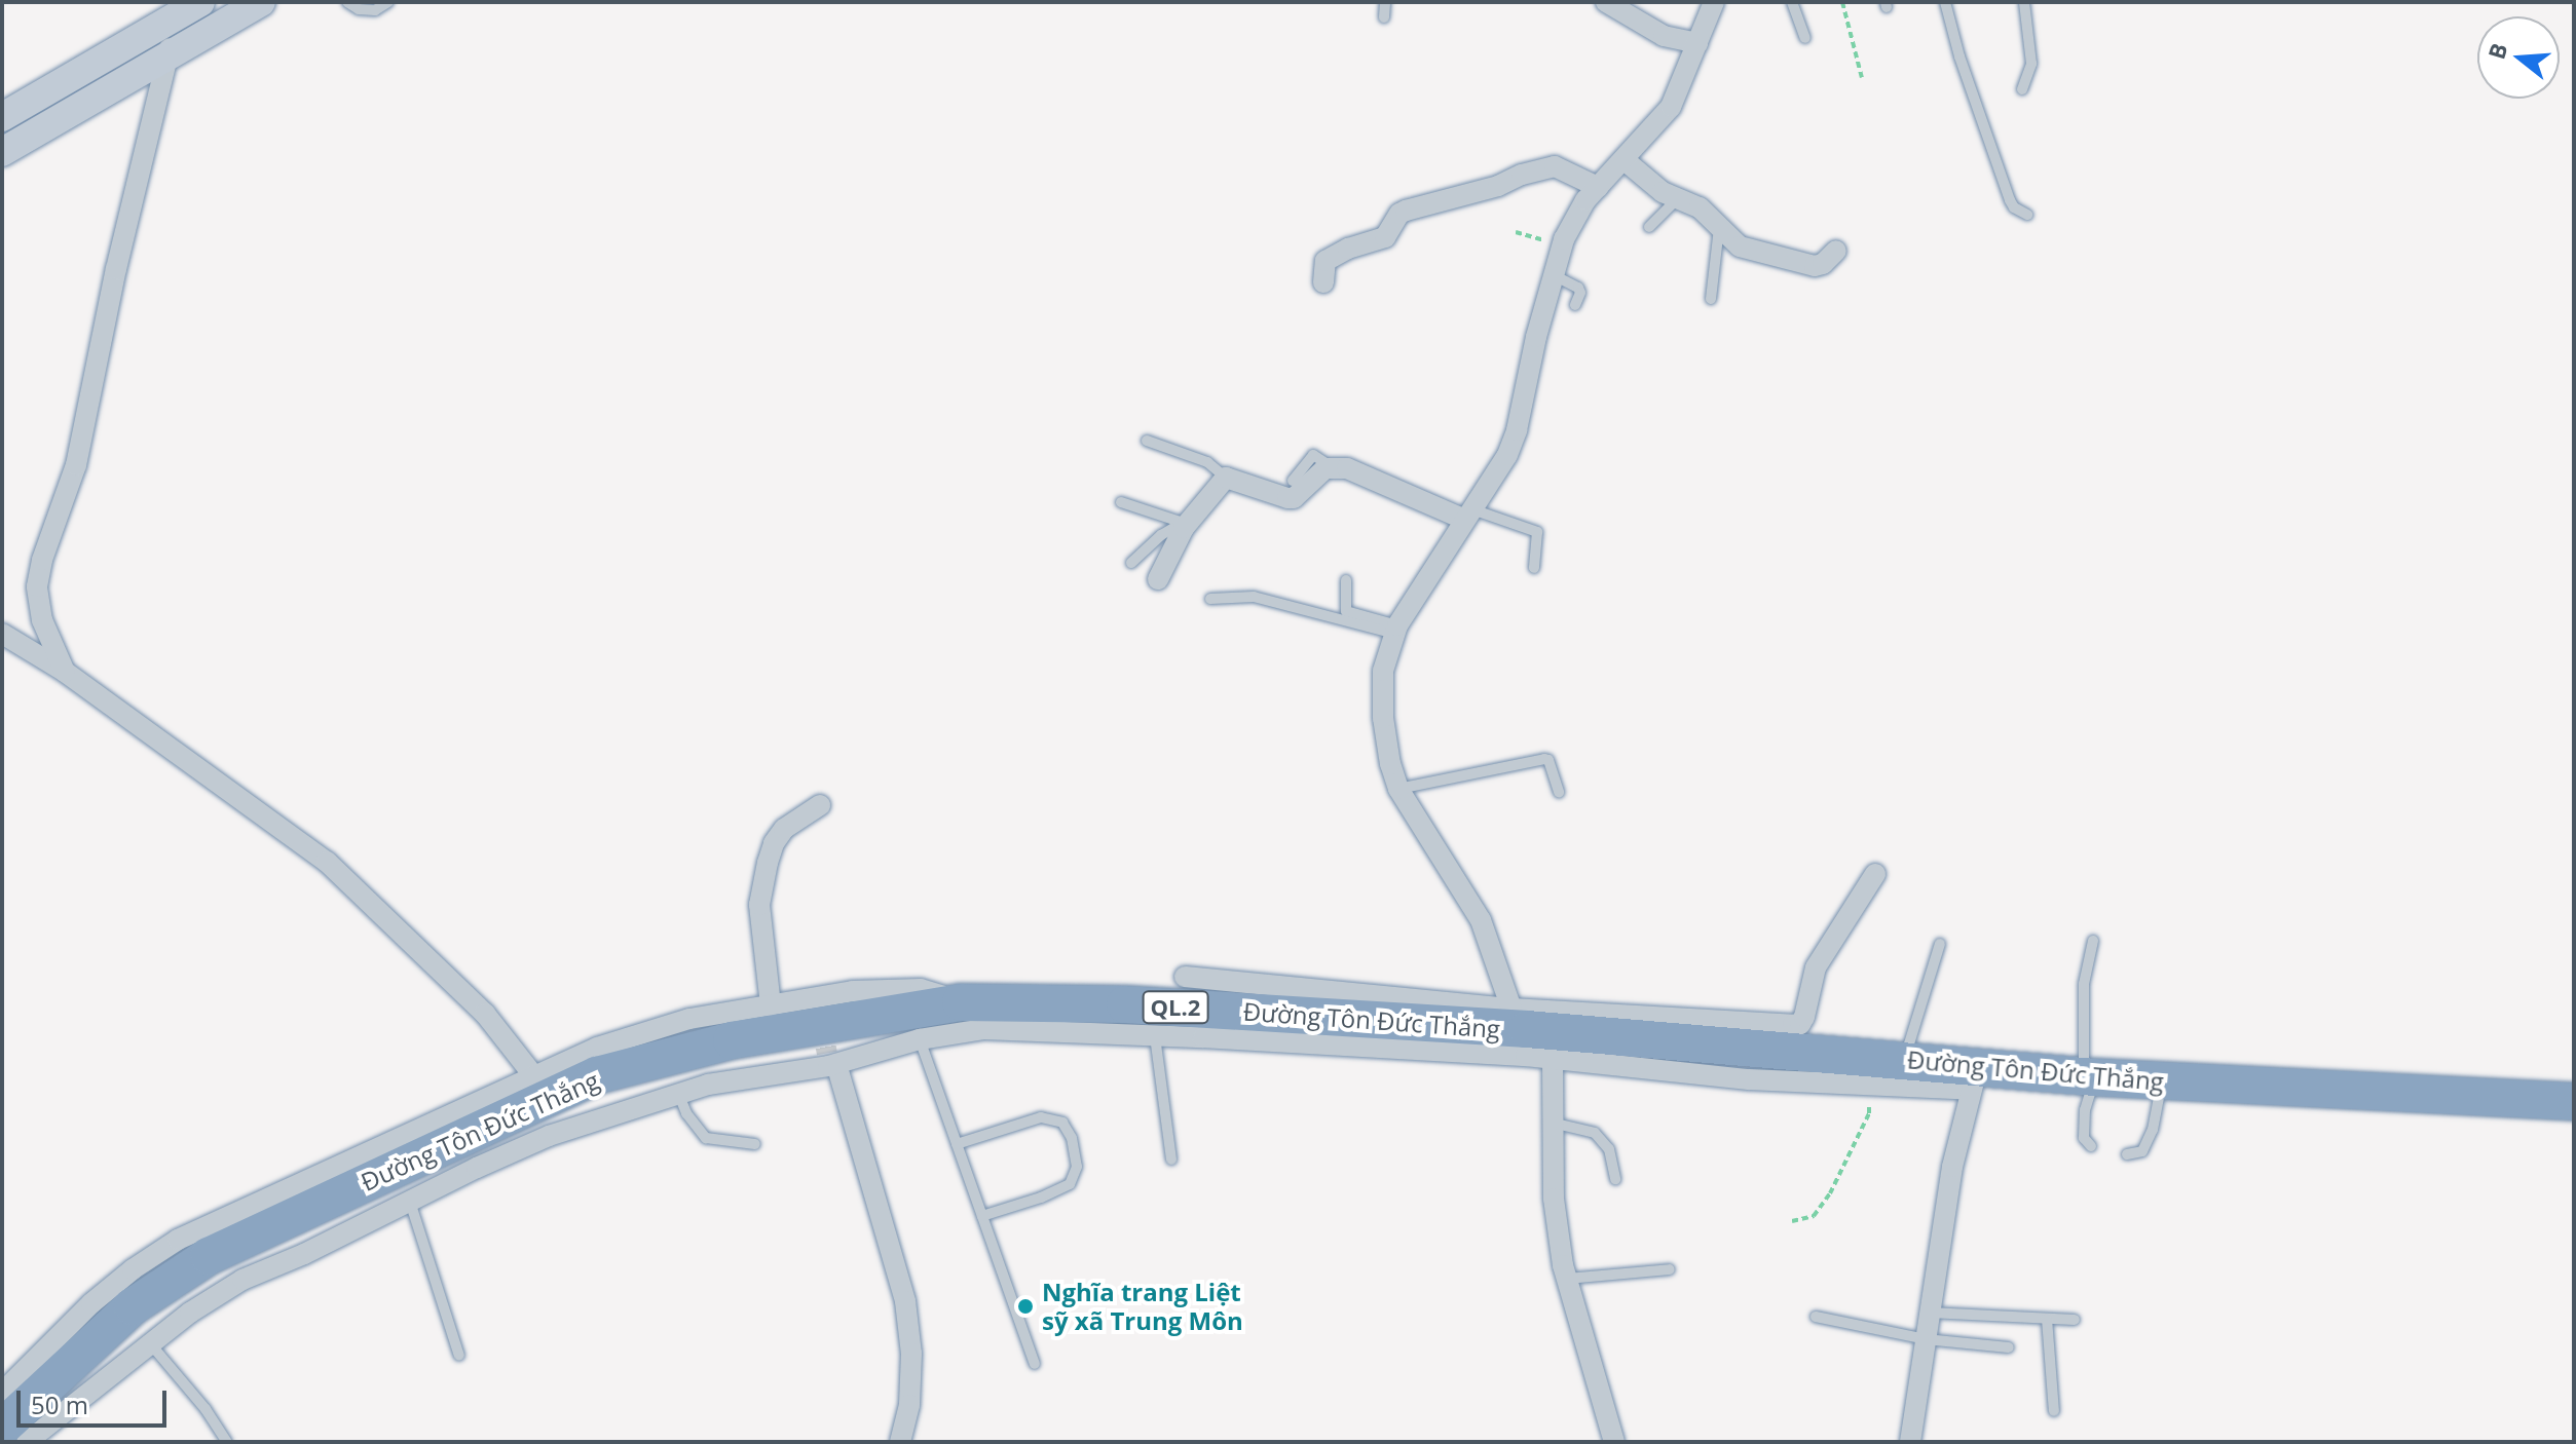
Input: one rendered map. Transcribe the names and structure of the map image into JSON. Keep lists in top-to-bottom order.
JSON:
{
  "streets": {
    "highway": ["QL.2", "Đường Tôn Đức Thắng"]
  },
  "places": ["Nghĩa trang Liệt sỹ xã Trung Môn"],
  "scale_bar": "50 m",
  "north": "left"
}
